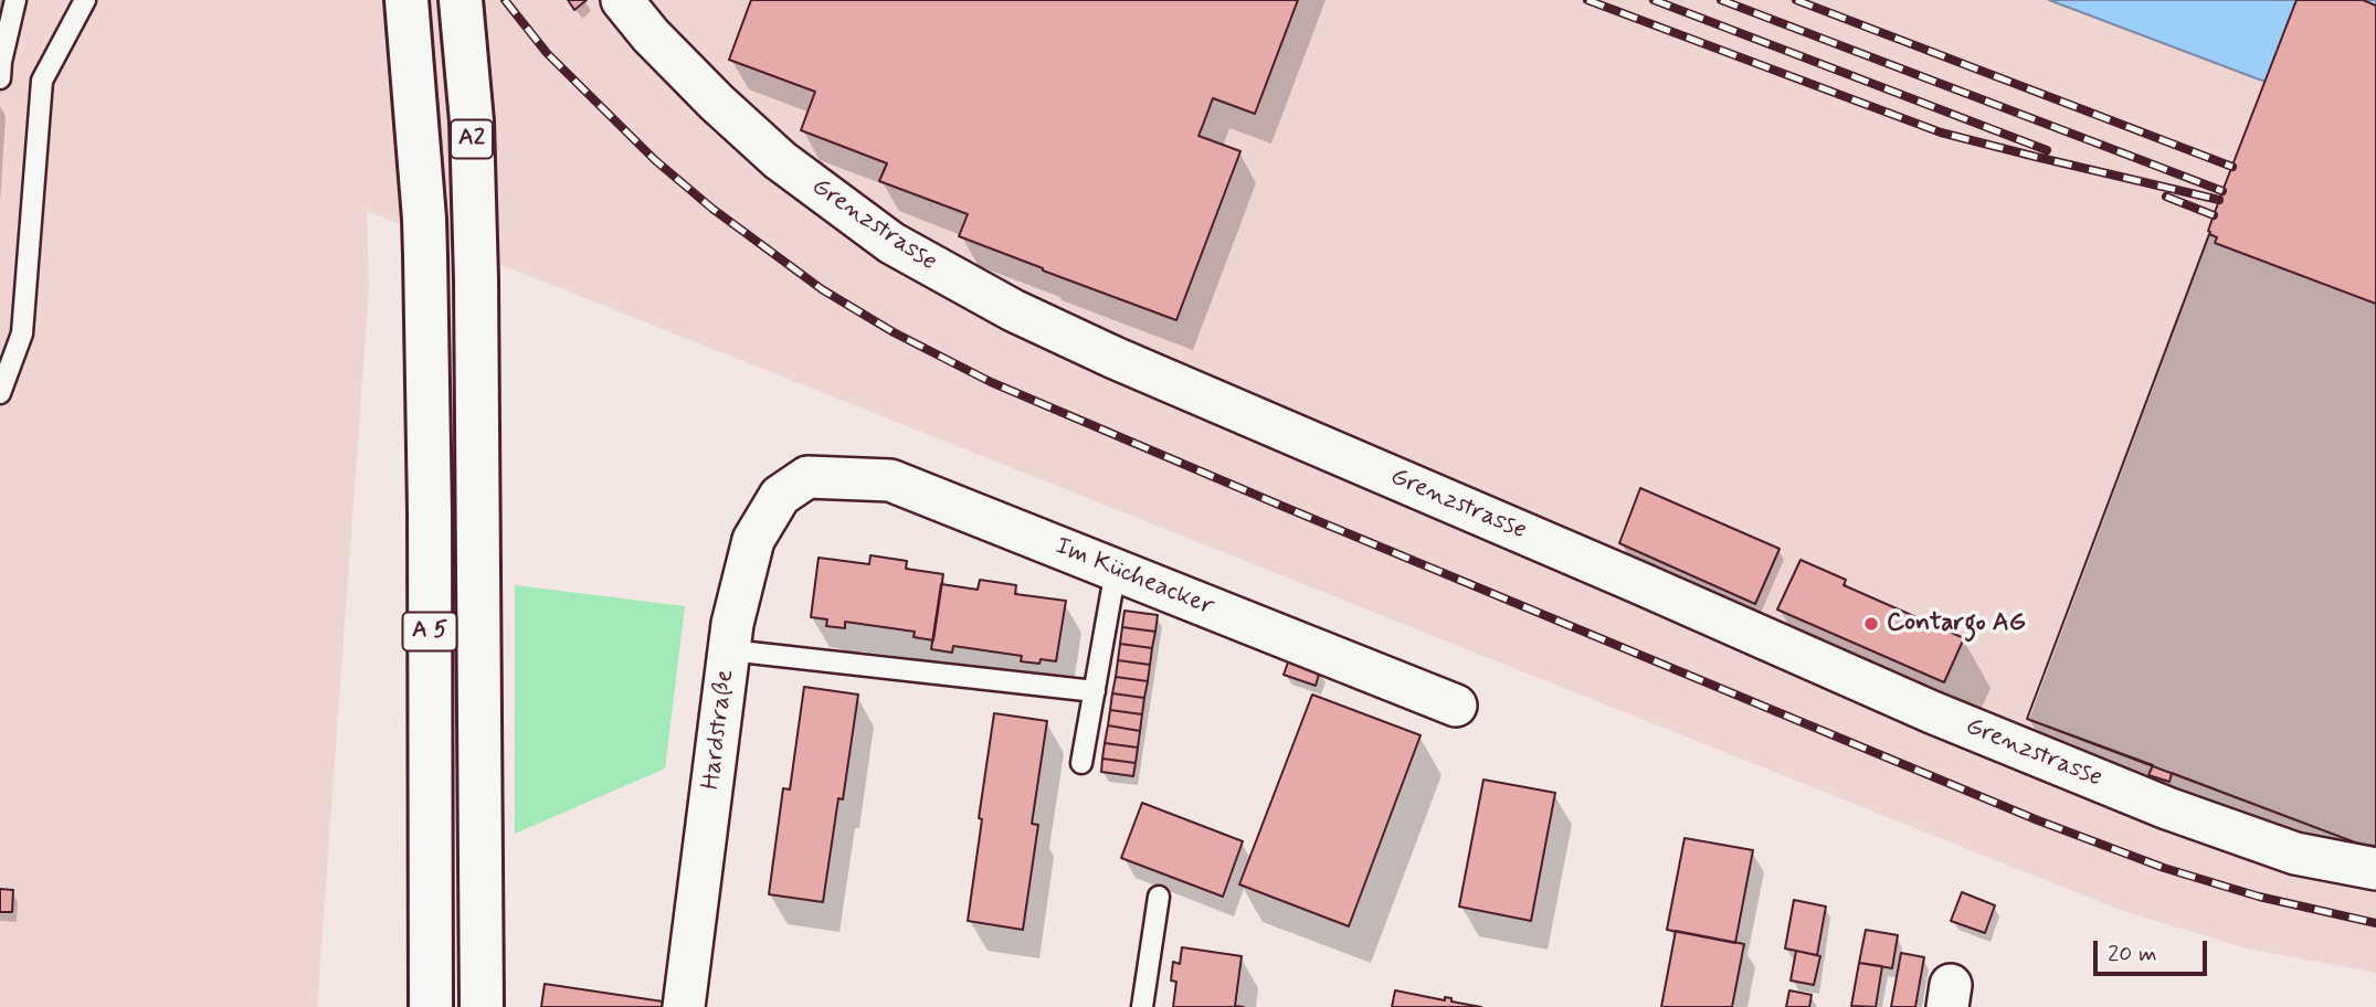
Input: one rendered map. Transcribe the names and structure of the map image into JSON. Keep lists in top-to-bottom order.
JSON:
{
  "streets": {
    "highway": ["A2", "A 5"],
    "street": ["Grenzstrasse", "Im Kücheacker", "Hardstraße"]
  },
  "crossings": [
    ["A2", "A 5"],
    ["Im Kücheacker", "Hardstraße"]
  ],
  "places": ["Contargo AG"],
  "scale_bar": "20 m"
}
